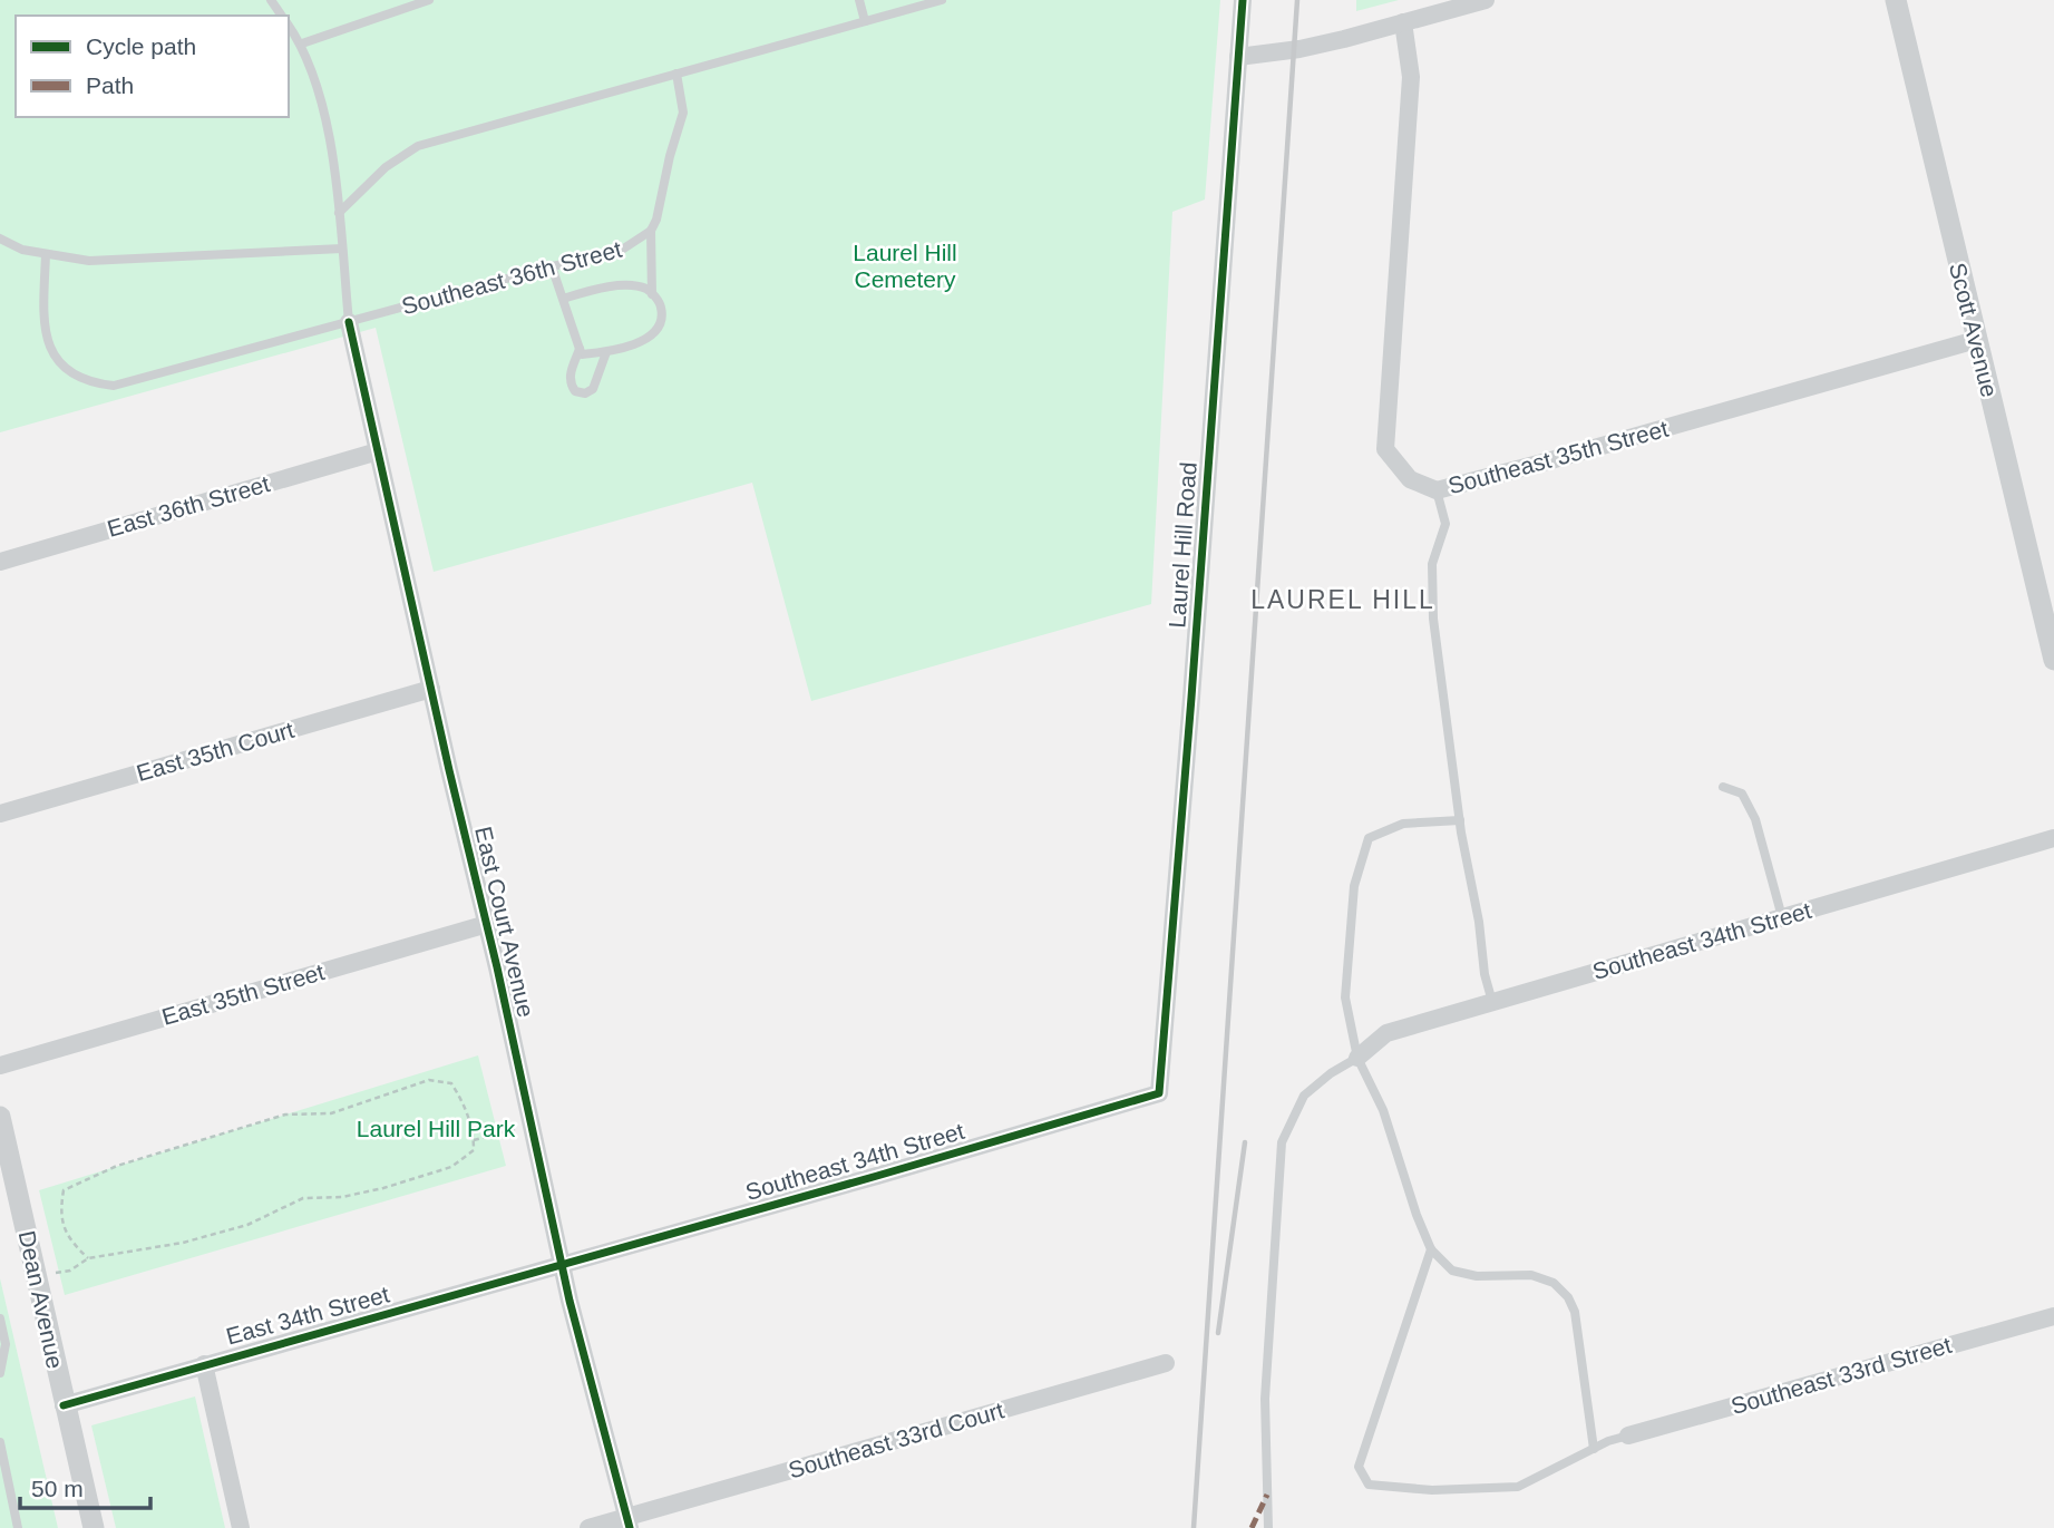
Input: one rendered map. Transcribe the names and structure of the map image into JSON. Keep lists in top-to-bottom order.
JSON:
{
  "streets": {
    "street": [
      "Scott Avenue",
      "Southeast 35th Street",
      "East 36th Street",
      "Laurel Hill Road",
      "East 35th Court",
      "East Court Avenue",
      "Southeast 34th Street",
      "East 35th Street",
      "Dean Avenue",
      "East 34th Street",
      "Southeast 33rd Street",
      "Southeast 33rd Court"
    ],
    "lane": ["Southeast 36th Street"]
  },
  "crossings": [
    ["Southeast 36th Street", "East Court Avenue"],
    ["Scott Avenue", "Southeast 35th Street"],
    ["East 36th Street", "East Court Avenue"],
    ["Laurel Hill Road", "Southeast 34th Street"],
    ["East 35th Court", "East Court Avenue"],
    ["East Court Avenue", "Southeast 34th Street"],
    ["East Court Avenue", "East 35th Street"],
    ["East Court Avenue", "East 34th Street"],
    ["East Court Avenue", "Southeast 33rd Court"],
    ["Southeast 34th Street", "East 34th Street"],
    ["Dean Avenue", "East 34th Street"]
  ],
  "districts": ["LAUREL HILL"],
  "parks": ["Laurel Hill Cemetery", "Laurel Hill Park"],
  "legend": ["Cycle path", "Path"],
  "scale_bar": "50 m"
}
